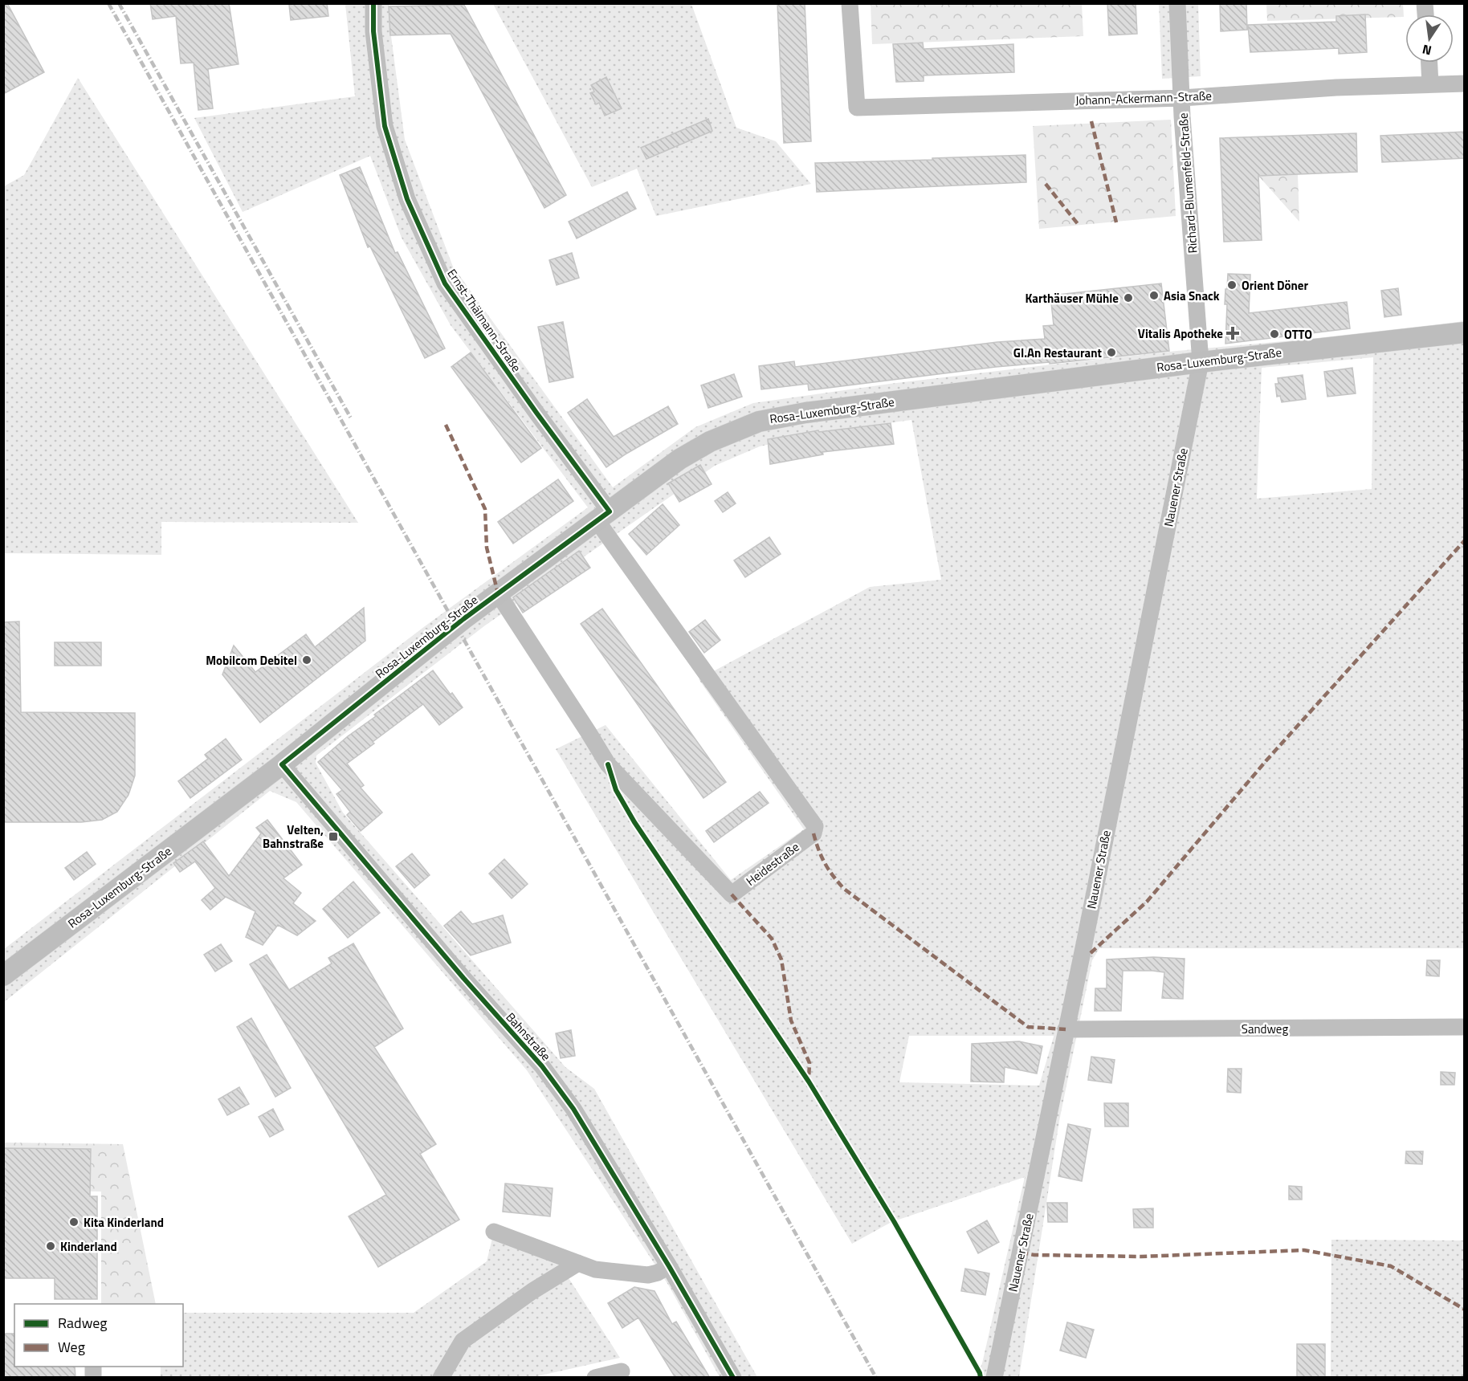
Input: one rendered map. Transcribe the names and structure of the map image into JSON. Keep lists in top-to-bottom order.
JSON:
{
  "streets": {
    "main road": ["Rosa-Luxemburg-Straße"],
    "street": [
      "Johann-Ackermann-Straße",
      "Richard-Blumenfeld-Straße",
      "Ernst-Thälmann-Straße",
      "Nauener Straße",
      "Heidestraße",
      "Sandweg",
      "Bahnstraße"
    ]
  },
  "crossings": [
    ["Johann-Ackermann-Straße", "Richard-Blumenfeld-Straße"],
    ["Richard-Blumenfeld-Straße", "Rosa-Luxemburg-Straße"],
    ["Richard-Blumenfeld-Straße", "Nauener Straße"],
    ["Ernst-Thälmann-Straße", "Rosa-Luxemburg-Straße"],
    ["Ernst-Thälmann-Straße", "Heidestraße"],
    ["Rosa-Luxemburg-Straße", "Nauener Straße"],
    ["Rosa-Luxemburg-Straße", "Heidestraße"],
    ["Rosa-Luxemburg-Straße", "Bahnstraße"],
    ["Nauener Straße", "Sandweg"]
  ],
  "places": {
    "other": [
      "Orient Döner",
      "Asia Snack",
      "Karthäuser Mühle",
      "OTTO",
      "GI.An Restaurant",
      "Mobilcom Debitel",
      "Kita Kinderland",
      "Kinderland"
    ],
    "health": ["Vitalis Apotheke"],
    "transit": ["Velten, Bahnstraße"]
  },
  "legend": ["Radweg", "Weg"],
  "north": "bottom"
}
